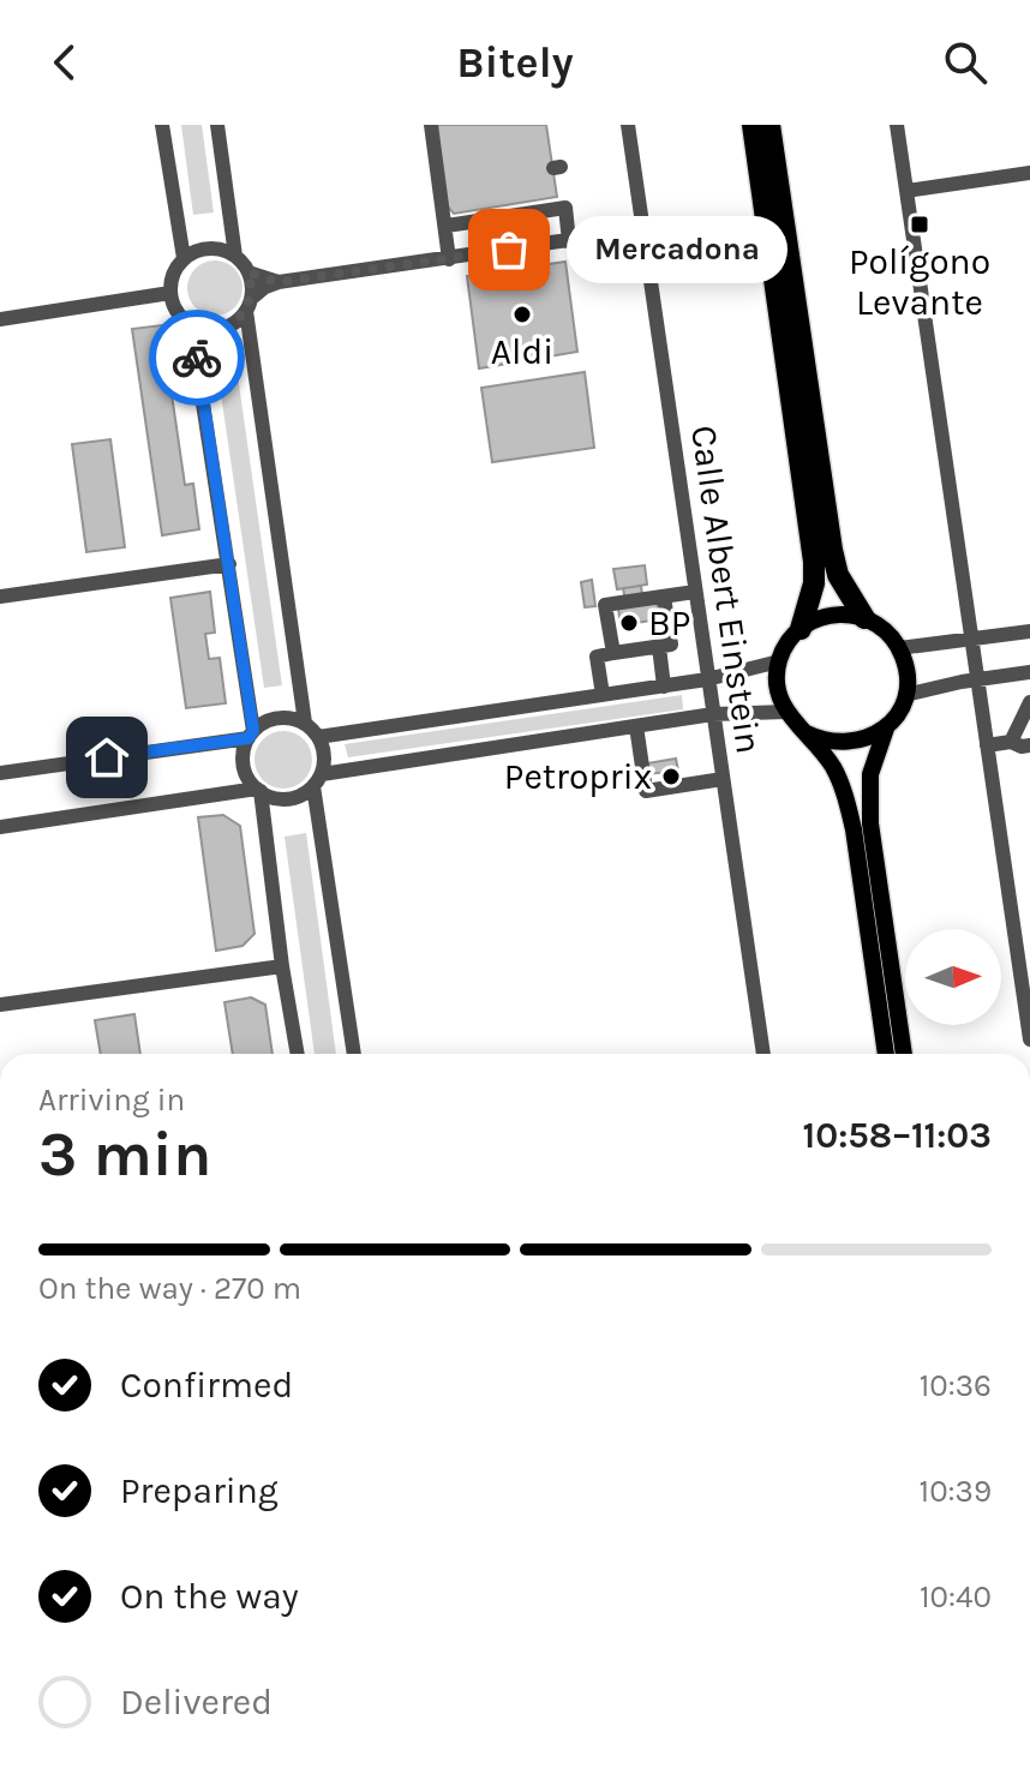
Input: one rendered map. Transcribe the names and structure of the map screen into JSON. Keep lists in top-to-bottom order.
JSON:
{
  "streets": {
    "street": ["Calle Albert Einstein"]
  },
  "places": {
    "transit": ["Polígono Levante"],
    "other": [
      "Mercadona",
      "Aldi",
      "BP",
      "Petroprix"
    ]
  },
  "north": "right",
  "page": {
    "header": "Bitely",
    "bubble": "Mercadona",
    "heading": ["3 min", "Arriving in", "10:58–11:03"],
    "bar": "On the way · 270 m",
    "list": [
      ["Confirmed", "10:36"],
      ["Preparing", "10:39"],
      ["On the way", "10:40"],
      "Delivered"
    ]
  }
}
